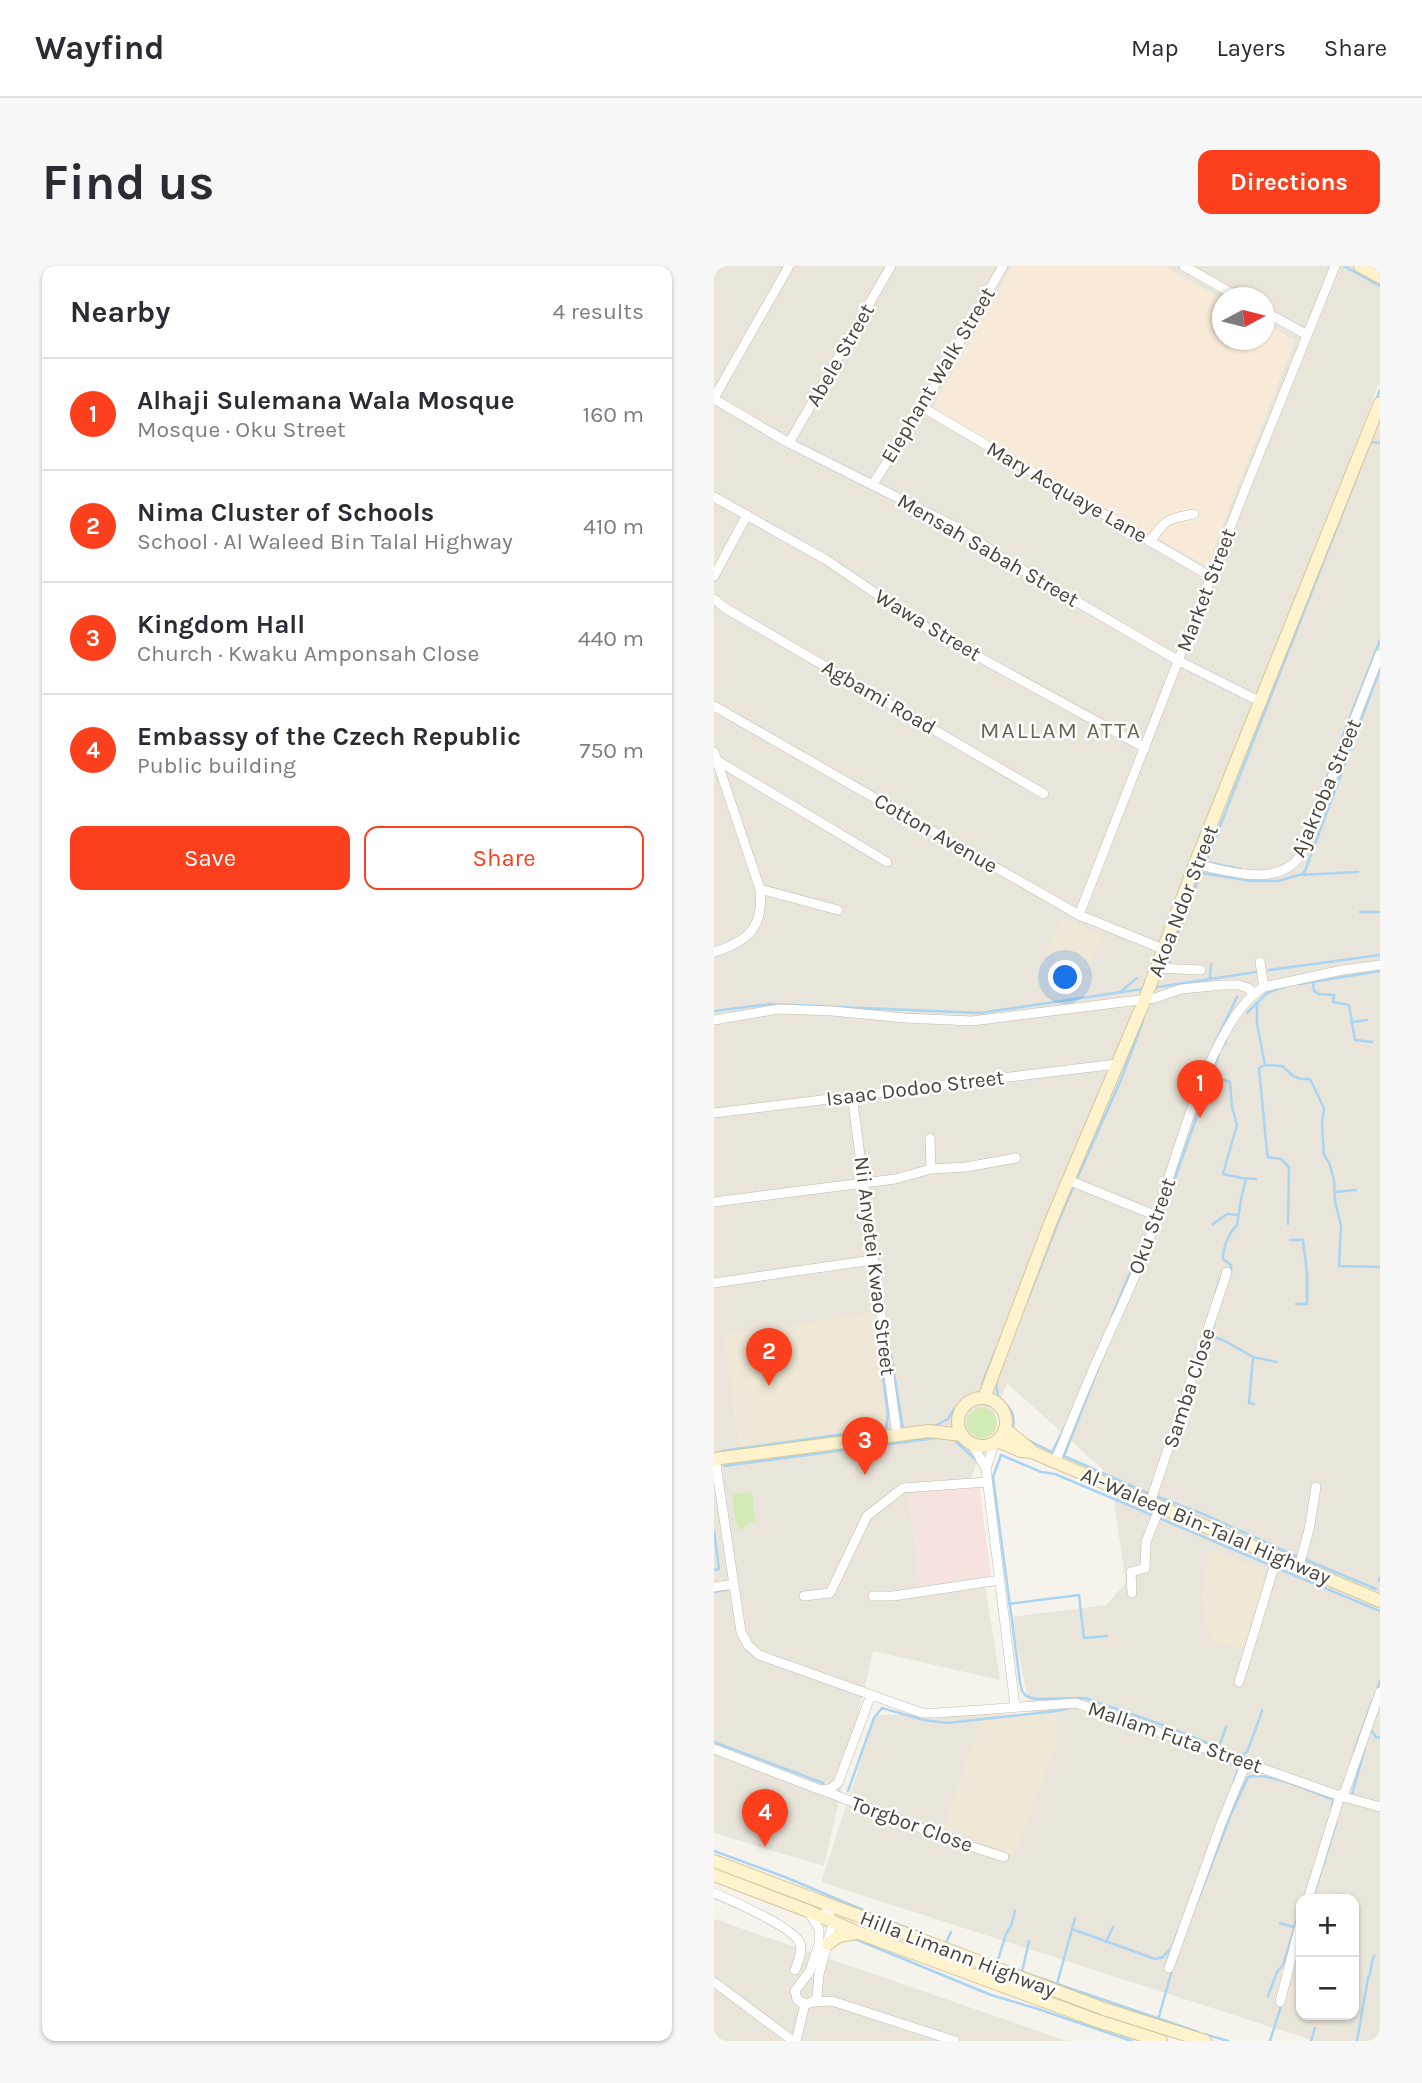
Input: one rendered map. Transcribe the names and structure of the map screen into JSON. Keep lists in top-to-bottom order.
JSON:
{
  "streets": {
    "street": [
      "Abele Street",
      "Elephant Walk Street",
      "Mary Acquaye Lane",
      "Mensah Sabah Street",
      "Market Street",
      "Wawa Street",
      "Agbami Road",
      "Ajakroba Street",
      "Cotton Avenue",
      "Akoa Ndor Street",
      "Isaac Dodoo Street",
      "Oku Street",
      "Nii Anyetei Kwao Street",
      "Samba Close",
      "Al-Waleed Bin-Talal Highway",
      "Mallam Futa Street",
      "Torgbor Close",
      "Hilla Limann Highway"
    ]
  },
  "crossings": [
    ["Abele Street", "Mensah Sabah Street"],
    ["Elephant Walk Street", "Mary Acquaye Lane"],
    ["Elephant Walk Street", "Mensah Sabah Street"],
    ["Mary Acquaye Lane", "Market Street"],
    ["Mensah Sabah Street", "Market Street"],
    ["Mensah Sabah Street", "Akoa Ndor Street"],
    ["Market Street", "Wawa Street"],
    ["Market Street", "Cotton Avenue"],
    ["Ajakroba Street", "Akoa Ndor Street"],
    ["Cotton Avenue", "Akoa Ndor Street"],
    ["Akoa Ndor Street", "Isaac Dodoo Street"],
    ["Akoa Ndor Street", "Al-Waleed Bin-Talal Highway"],
    ["Isaac Dodoo Street", "Nii Anyetei Kwao Street"],
    ["Oku Street", "Al-Waleed Bin-Talal Highway"],
    ["Samba Close", "Al-Waleed Bin-Talal Highway"]
  ],
  "districts": ["MALLAM ATTA"],
  "north": "right",
  "page": {
    "header": "Wayfind",
    "nav": ["Map", "Layers", "Share"],
    "buttons": [
      "Directions",
      ["Save", "Share"]
    ],
    "title": "Find us",
    "heading": ["Nearby", "4 results"],
    "list": [
      {
        "mark": "1",
        "name": "Alhaji Sulemana Wala Mosque",
        "note": "Mosque · Oku Street",
        "value": "160 m"
      },
      {
        "mark": "2",
        "name": "Nima Cluster of Schools",
        "note": "School · Al Waleed Bin Talal Highway",
        "value": "410 m"
      },
      {
        "mark": "3",
        "name": "Kingdom Hall",
        "note": "Church · Kwaku Amponsah Close",
        "value": "440 m"
      },
      {
        "mark": "4",
        "name": "Embassy of the Czech Republic",
        "note": "Public building",
        "value": "750 m"
      }
    ],
    "pins": [
      "1",
      "2",
      "3",
      "4"
    ],
    "map_buttons": ["+", "−"]
  }
}
